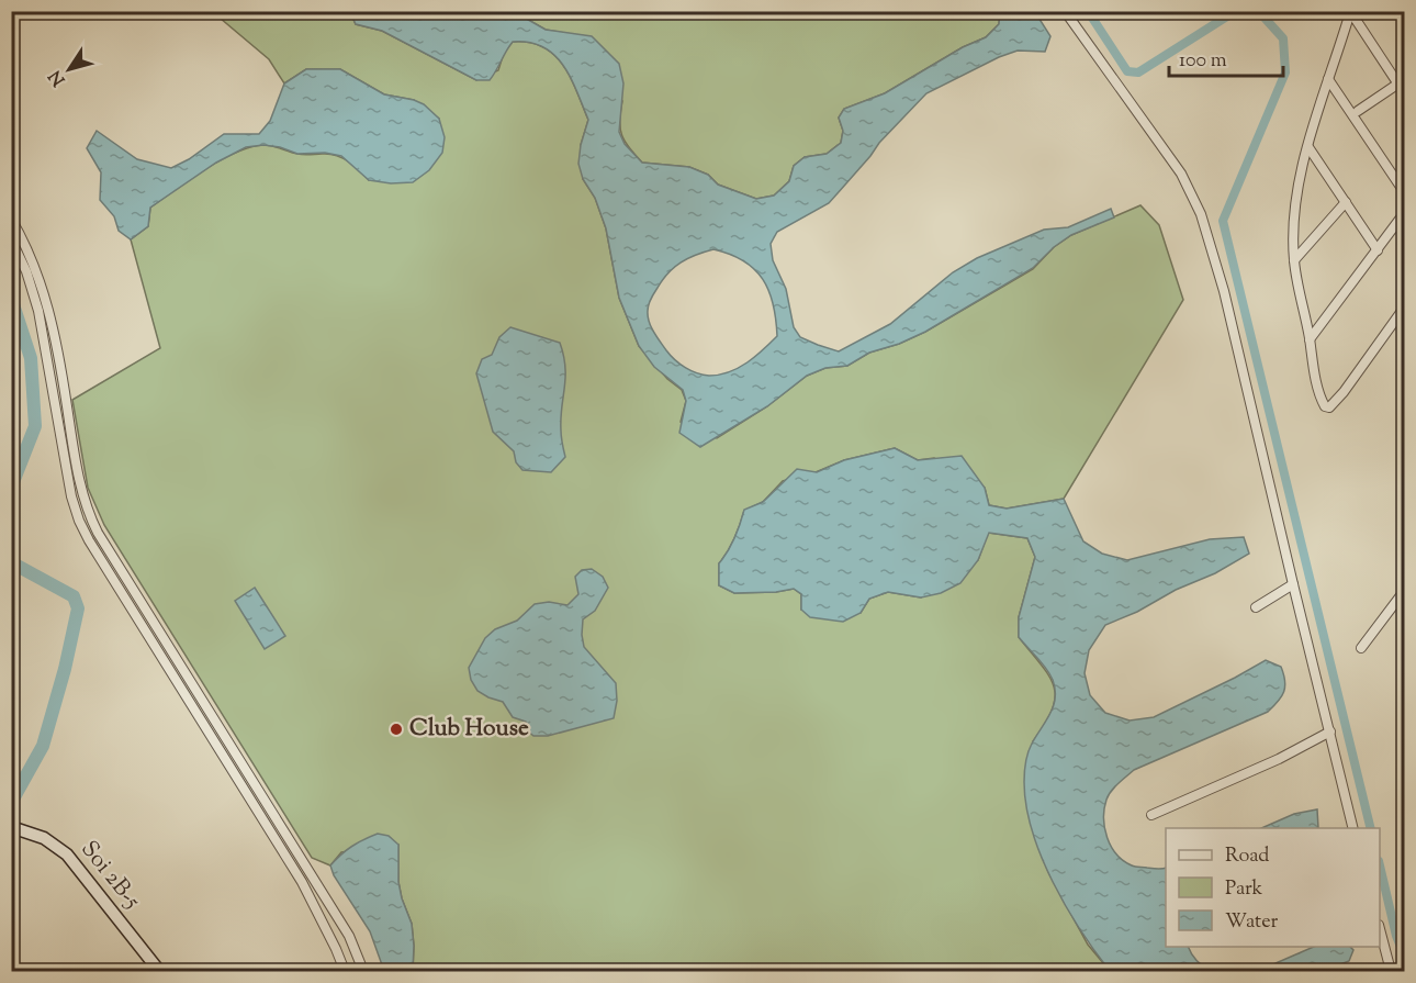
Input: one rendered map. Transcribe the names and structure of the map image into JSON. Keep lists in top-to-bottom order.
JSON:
{
  "streets": {
    "street": ["Soi 2B-5"]
  },
  "places": ["Club House"],
  "legend": ["Road", "Park", "Water"],
  "scale_bar": "100 m",
  "north": "bottom left"
}
